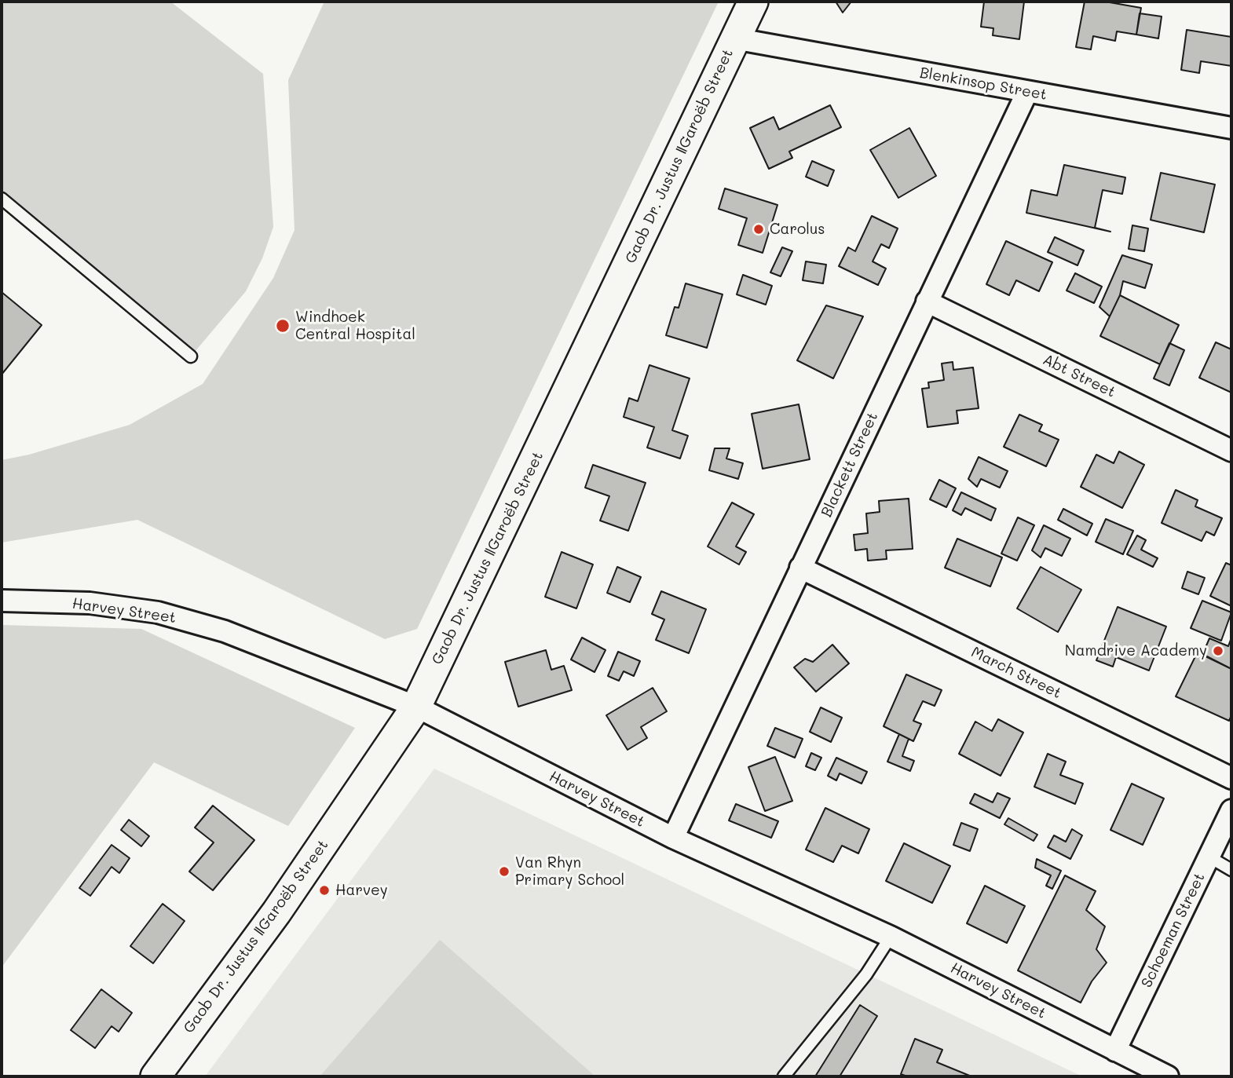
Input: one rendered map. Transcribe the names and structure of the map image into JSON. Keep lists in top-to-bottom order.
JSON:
{
  "streets": {
    "street": [
      "Blenkinsop Street",
      "Gaob Dr. Justus ǁGaroëb Street",
      "Abt Street",
      "Blackett Street",
      "Harvey Street",
      "March Street",
      "Schoeman Street"
    ]
  },
  "crossings": [
    ["Blenkinsop Street", "Gaob Dr. Justus ǁGaroëb Street"],
    ["Blenkinsop Street", "Blackett Street"],
    ["Gaob Dr. Justus ǁGaroëb Street", "Harvey Street"],
    ["Abt Street", "Blackett Street"],
    ["Blackett Street", "Harvey Street"],
    ["Blackett Street", "March Street"],
    ["Harvey Street", "Schoeman Street"]
  ],
  "places": [
    "Carolus",
    "Windhoek Central Hospital",
    "Namdrive Academy",
    "Van Rhyn Primary School",
    "Harvey"
  ]
}
